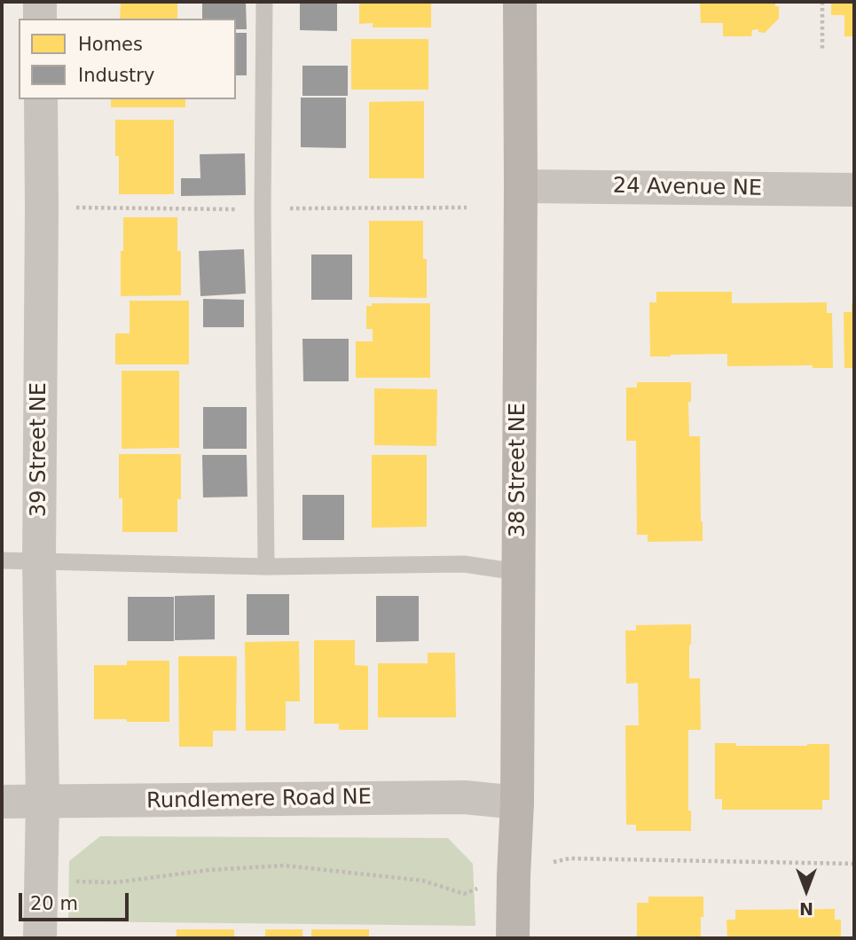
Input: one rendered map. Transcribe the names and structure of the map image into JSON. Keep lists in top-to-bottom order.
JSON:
{
  "streets": {
    "street": [
      "24 Avenue NE",
      "39 Street NE",
      "38 Street NE",
      "Rundlemere Road NE"
    ]
  },
  "crossings": [
    ["24 Avenue NE", "38 Street NE"],
    ["39 Street NE", "Rundlemere Road NE"],
    ["38 Street NE", "Rundlemere Road NE"]
  ],
  "legend": ["Homes", "Industry"],
  "scale_bar": "20 m",
  "north": "bottom"
}
